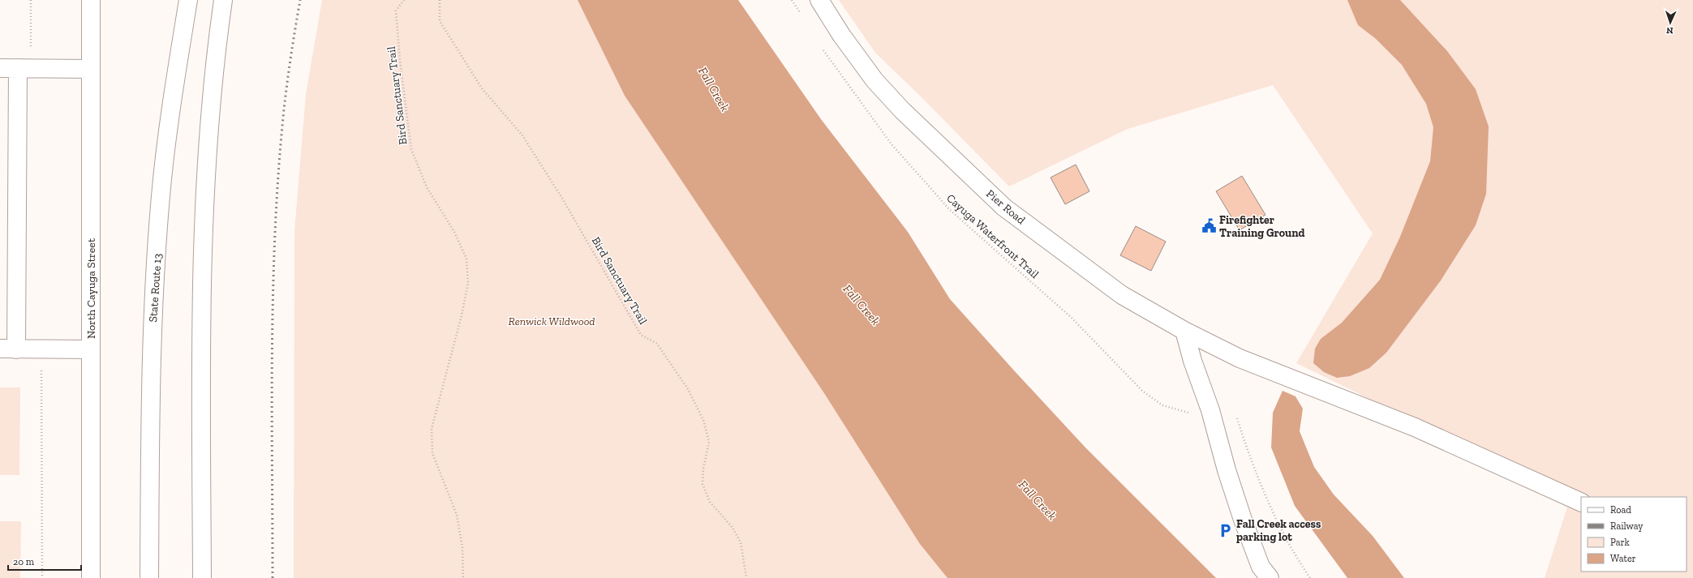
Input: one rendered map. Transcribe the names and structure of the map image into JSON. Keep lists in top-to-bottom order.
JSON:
{
  "streets": {
    "main road": ["Pier Road", "State Route 13", "North Cayuga Street"],
    "path": ["Bird Sanctuary Trail", "Cayuga Waterfront Trail"]
  },
  "water": ["Fall Creek"],
  "parks": ["Renwick Wildwood"],
  "places": {
    "public building": ["Firefighter Training Ground"],
    "parking": ["Fall Creek access parking lot"]
  },
  "legend": [
    "Road",
    "Railway",
    "Park",
    "Water"
  ],
  "scale_bar": "20 m",
  "north": "bottom"
}
